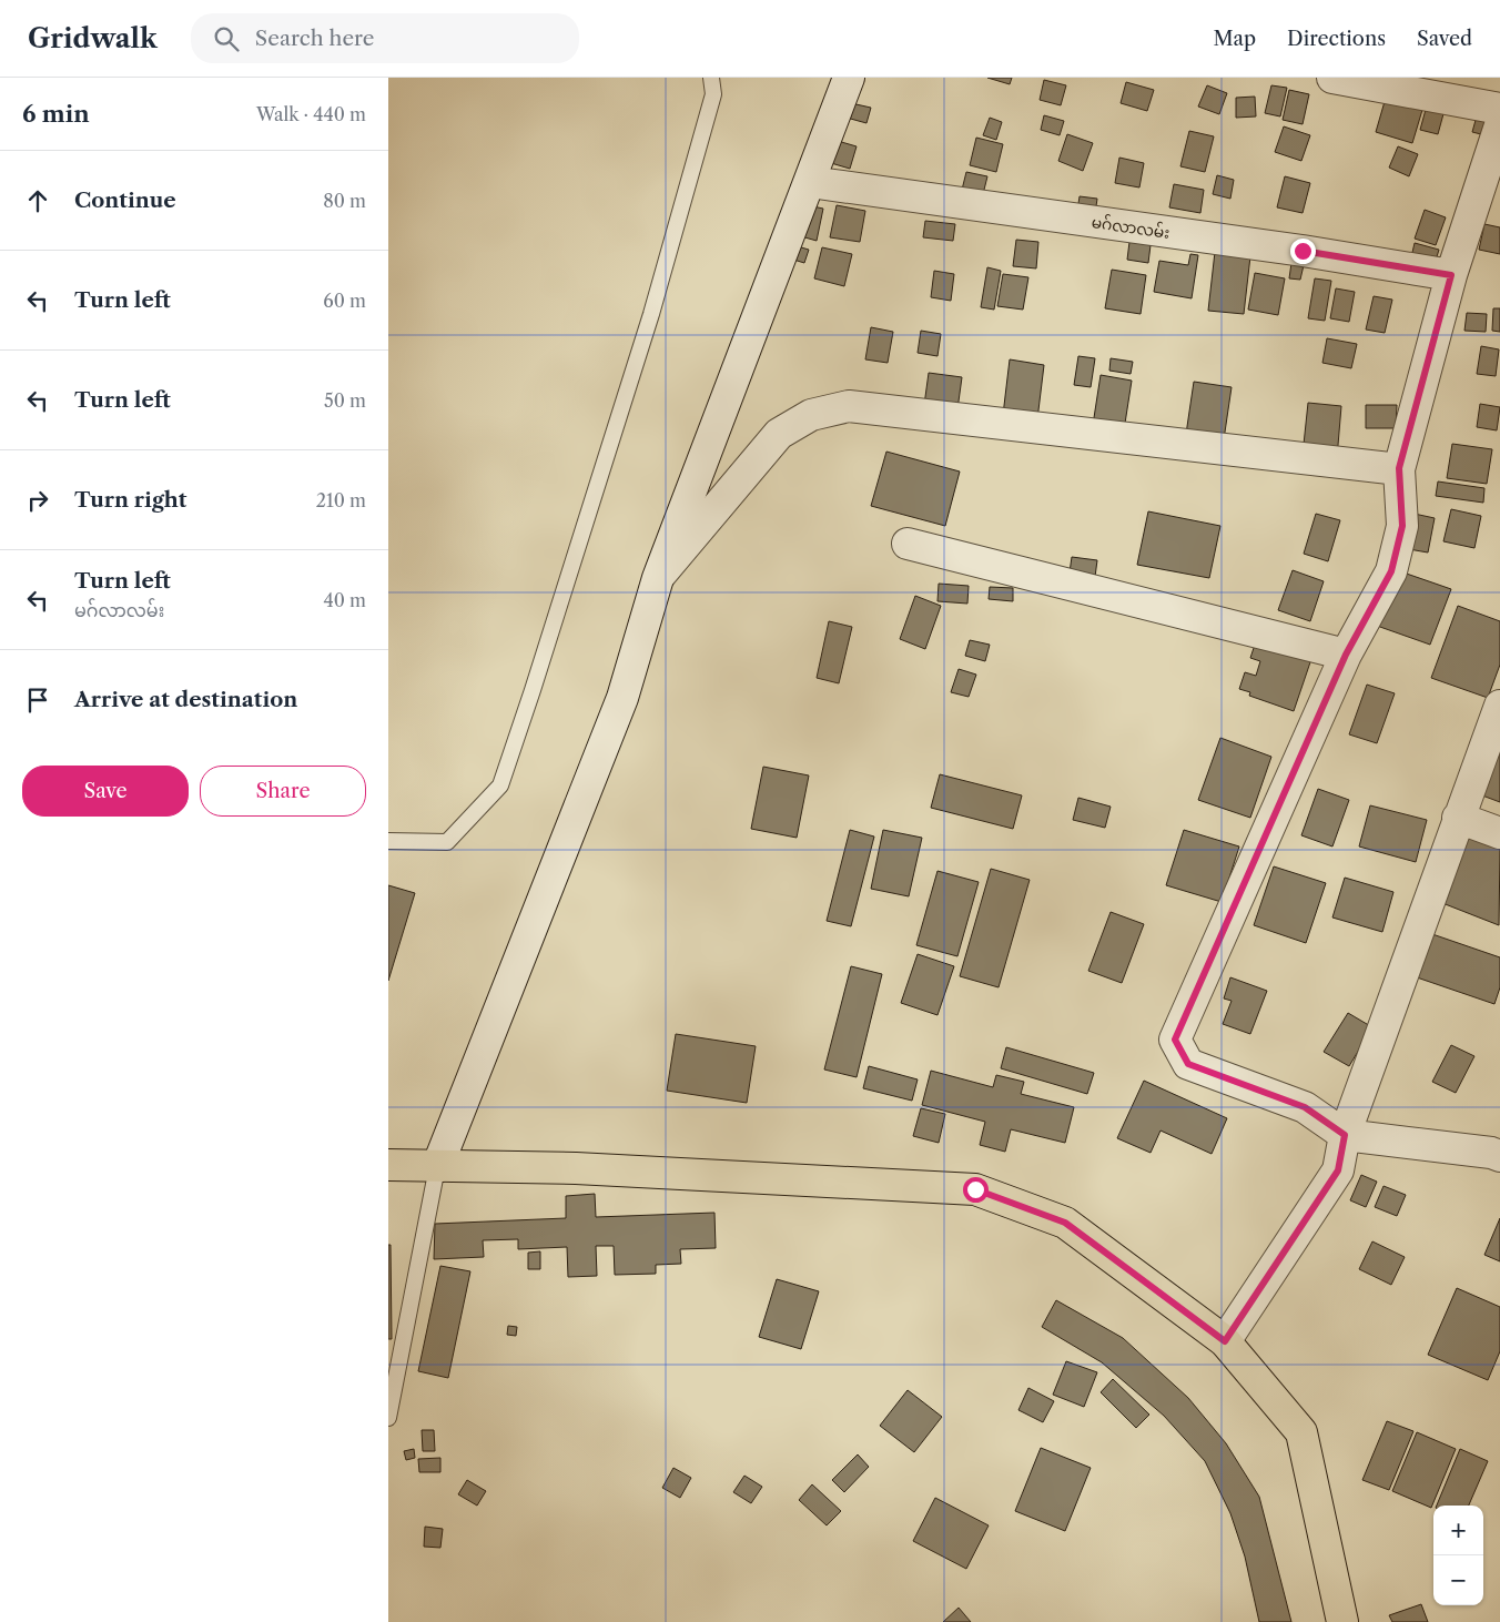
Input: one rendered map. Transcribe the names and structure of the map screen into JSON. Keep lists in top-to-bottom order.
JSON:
{
  "streets": {
    "street": ["မဂ်လာလမ်း"]
  },
  "page": {
    "header": "Gridwalk",
    "search": "Search here",
    "nav": ["Map", "Directions", "Saved"],
    "heading": ["6 min", "Walk · 440 m"],
    "list": [
      ["Continue", "80 m"],
      ["Turn left", "60 m"],
      ["Turn left", "50 m"],
      ["Turn right", "210 m"],
      ["Turn left", "မဂ်လာလမ်း", "40 m"],
      "Arrive at destination"
    ],
    "buttons": ["Save", "Share"],
    "map_buttons": ["+", "−"]
  }
}
